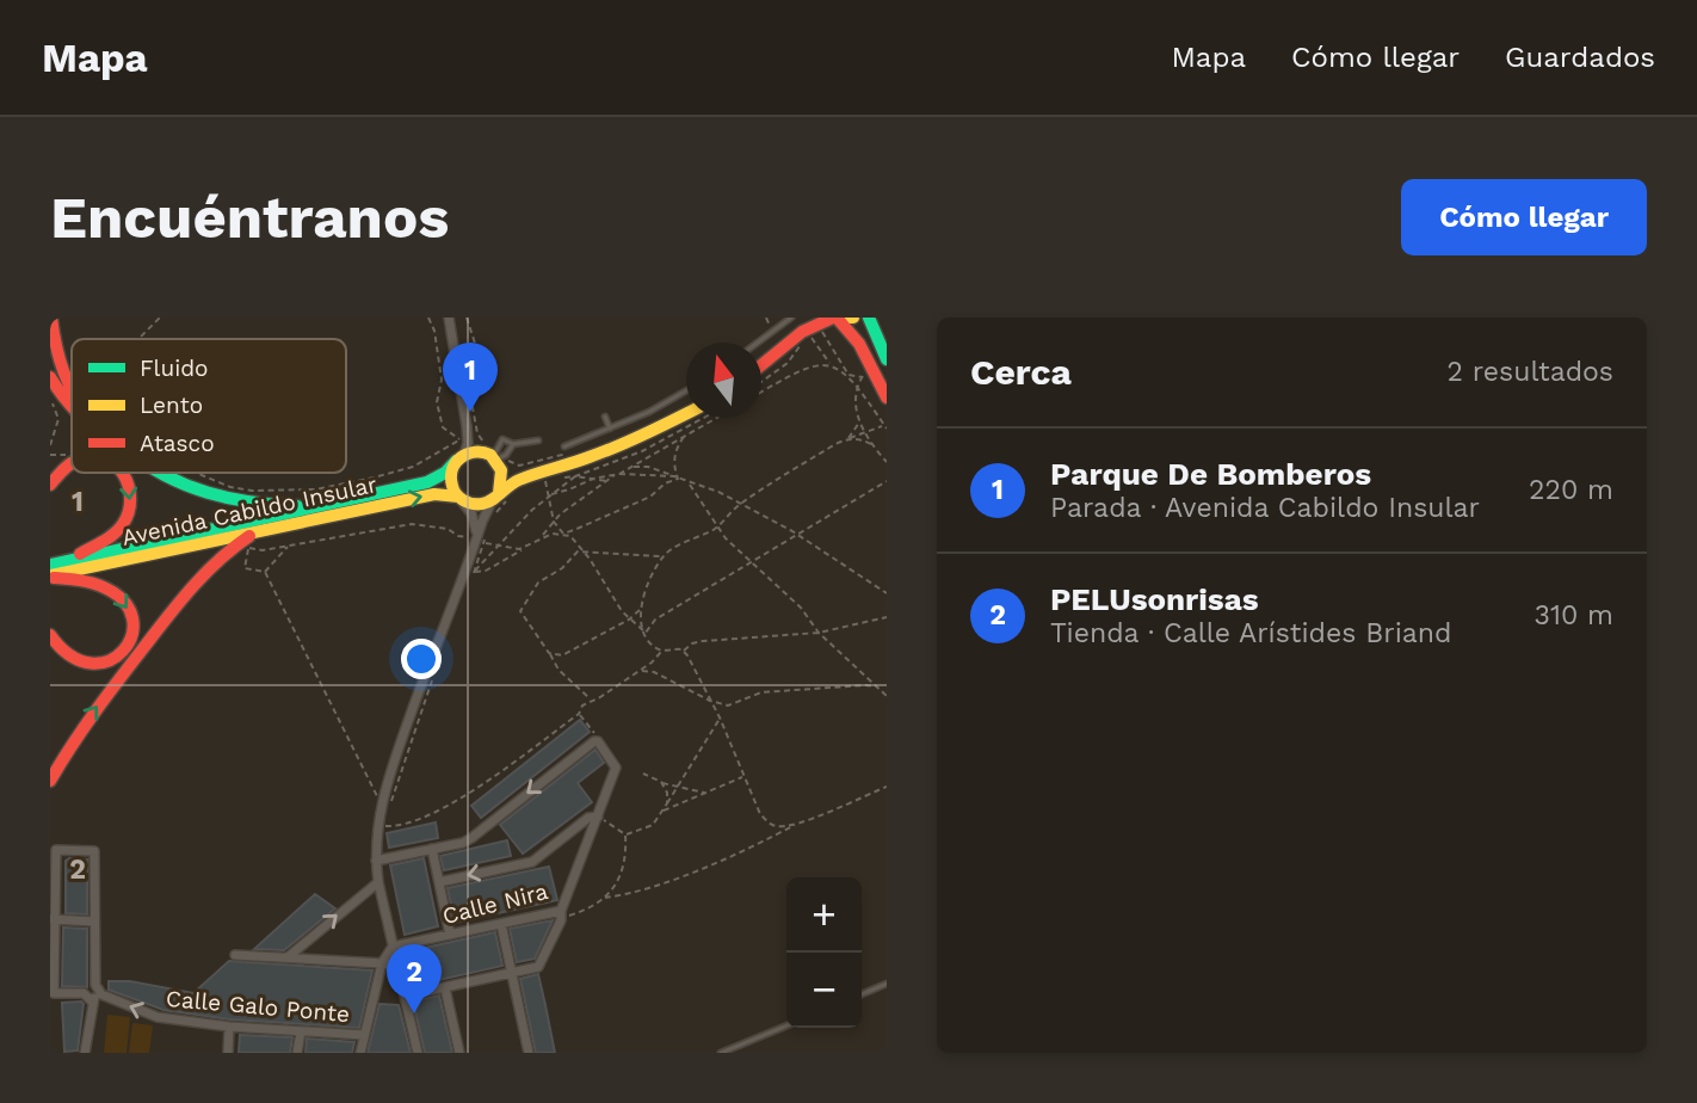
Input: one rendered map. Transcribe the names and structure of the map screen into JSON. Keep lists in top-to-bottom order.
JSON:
{
  "streets": {
    "main road": ["Avenida Cabildo Insular"],
    "street": ["Calle Nira", "Calle Galo Ponte"]
  },
  "one_way": ["Calle Galo Ponte"],
  "legend": ["Fluido", "Lento", "Atasco"],
  "north": "top",
  "page": {
    "header": "Mapa",
    "nav": ["Mapa", "Cómo llegar", "Guardados"],
    "buttons": "Cómo llegar",
    "title": "Encuéntranos",
    "heading": ["Cerca", "2 resultados"],
    "pins": ["1", "2"],
    "list": [
      {
        "mark": "1",
        "name": "Parque De Bomberos",
        "note": "Parada · Avenida Cabildo Insular",
        "value": "220 m"
      },
      {
        "mark": "2",
        "name": "PELUsonrisas",
        "note": "Tienda · Calle Arístides Briand",
        "value": "310 m"
      }
    ],
    "map_buttons": ["+", "−"]
  },
  "grid": {
    "rows": ["1", "2"]
  }
}
